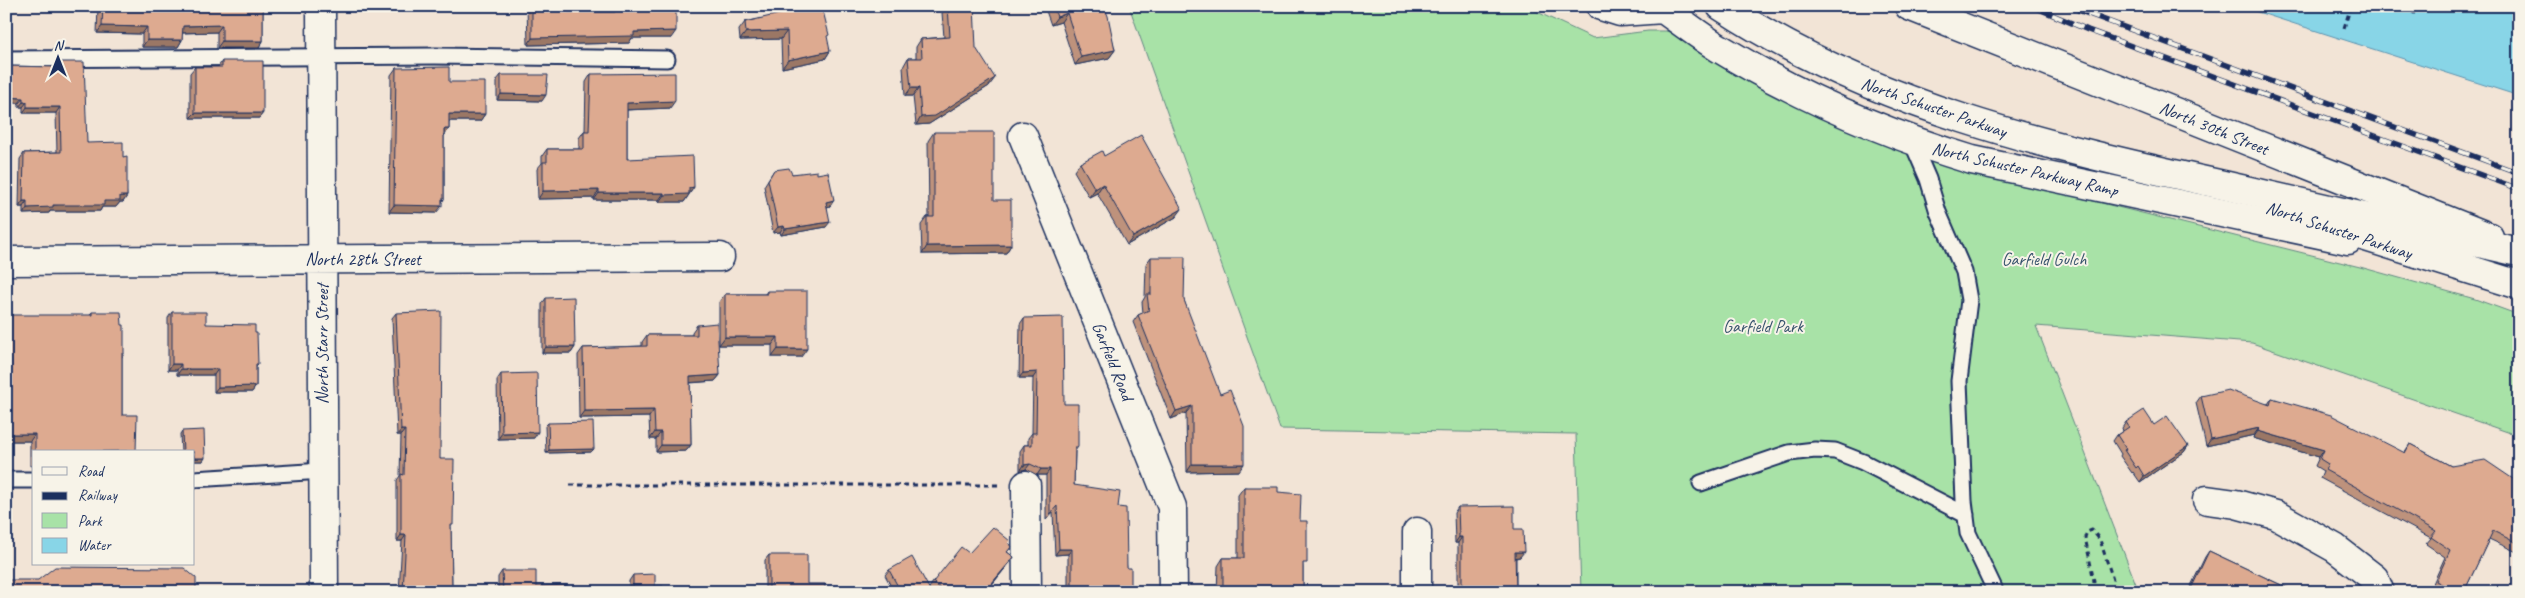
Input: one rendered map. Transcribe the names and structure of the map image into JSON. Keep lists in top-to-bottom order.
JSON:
{
  "streets": {
    "main road": [
      "North Schuster Parkway",
      "North 30th Street",
      "North Schuster Parkway Ramp",
      "North 28th Street",
      "North Starr Street",
      "Garfield Road"
    ]
  },
  "crossings": [
    ["North Schuster Parkway", "North 30th Street"],
    ["North Schuster Parkway", "North Schuster Parkway Ramp"],
    ["North 28th Street", "North Starr Street"]
  ],
  "parks": ["Garfield Gulch", "Garfield Park"],
  "legend": [
    "Road",
    "Railway",
    "Park",
    "Water"
  ],
  "north": "top"
}
